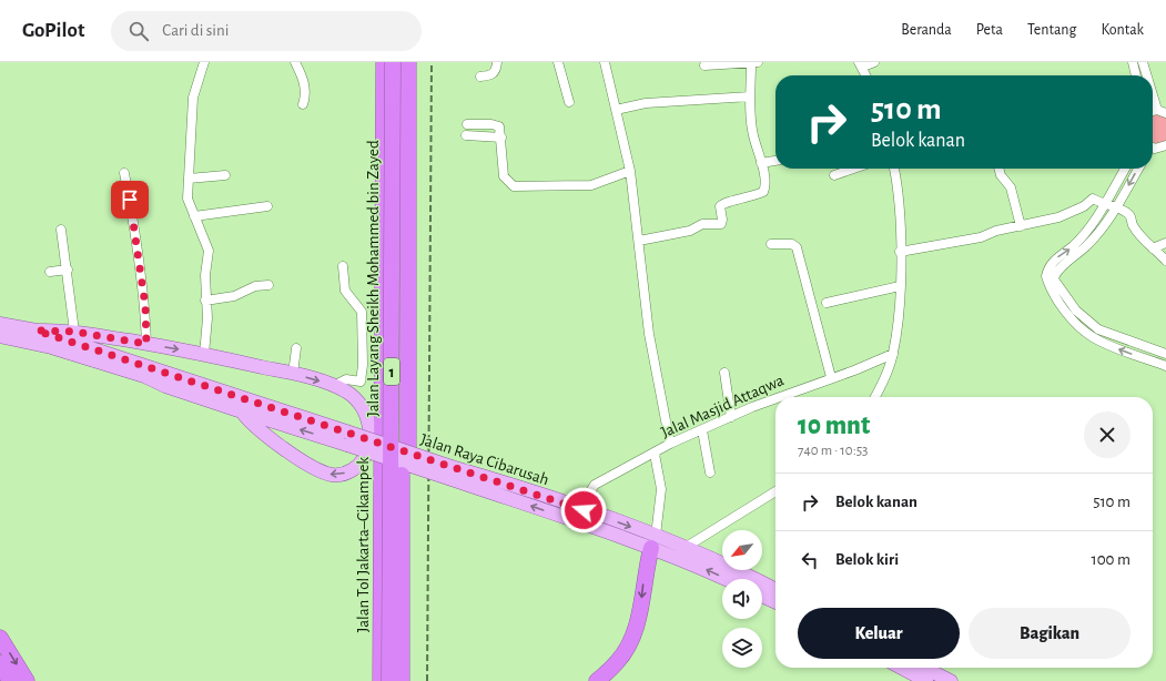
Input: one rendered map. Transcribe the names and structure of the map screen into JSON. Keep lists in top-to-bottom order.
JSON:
{
  "streets": {
    "highway": ["Jalan Layang Sheikh Mohammed bin Zayed", "1", "Jalan Tol Jakarta–Cikampek"],
    "main road": ["Jalan Raya Cibarusah"],
    "street": ["Jalal Masjid Attaqwa"]
  },
  "crossings": [
    ["Jalal Masjid Attaqwa", "Jalan Raya Cibarusah"]
  ],
  "north": "bottom left",
  "page": {
    "header": "GoPilot",
    "search": "Cari di sini",
    "nav": [
      "Beranda",
      "Peta",
      "Tentang",
      "Kontak"
    ],
    "turn": ["510 m", "Belok kanan"],
    "heading": ["10 mnt", "740 m · 10:53"],
    "list": [
      {
        "name": "Belok kanan",
        "value": "510 m"
      },
      {
        "name": "Belok kiri",
        "value": "100 m"
      }
    ],
    "buttons": ["Keluar", "Bagikan"]
  }
}
